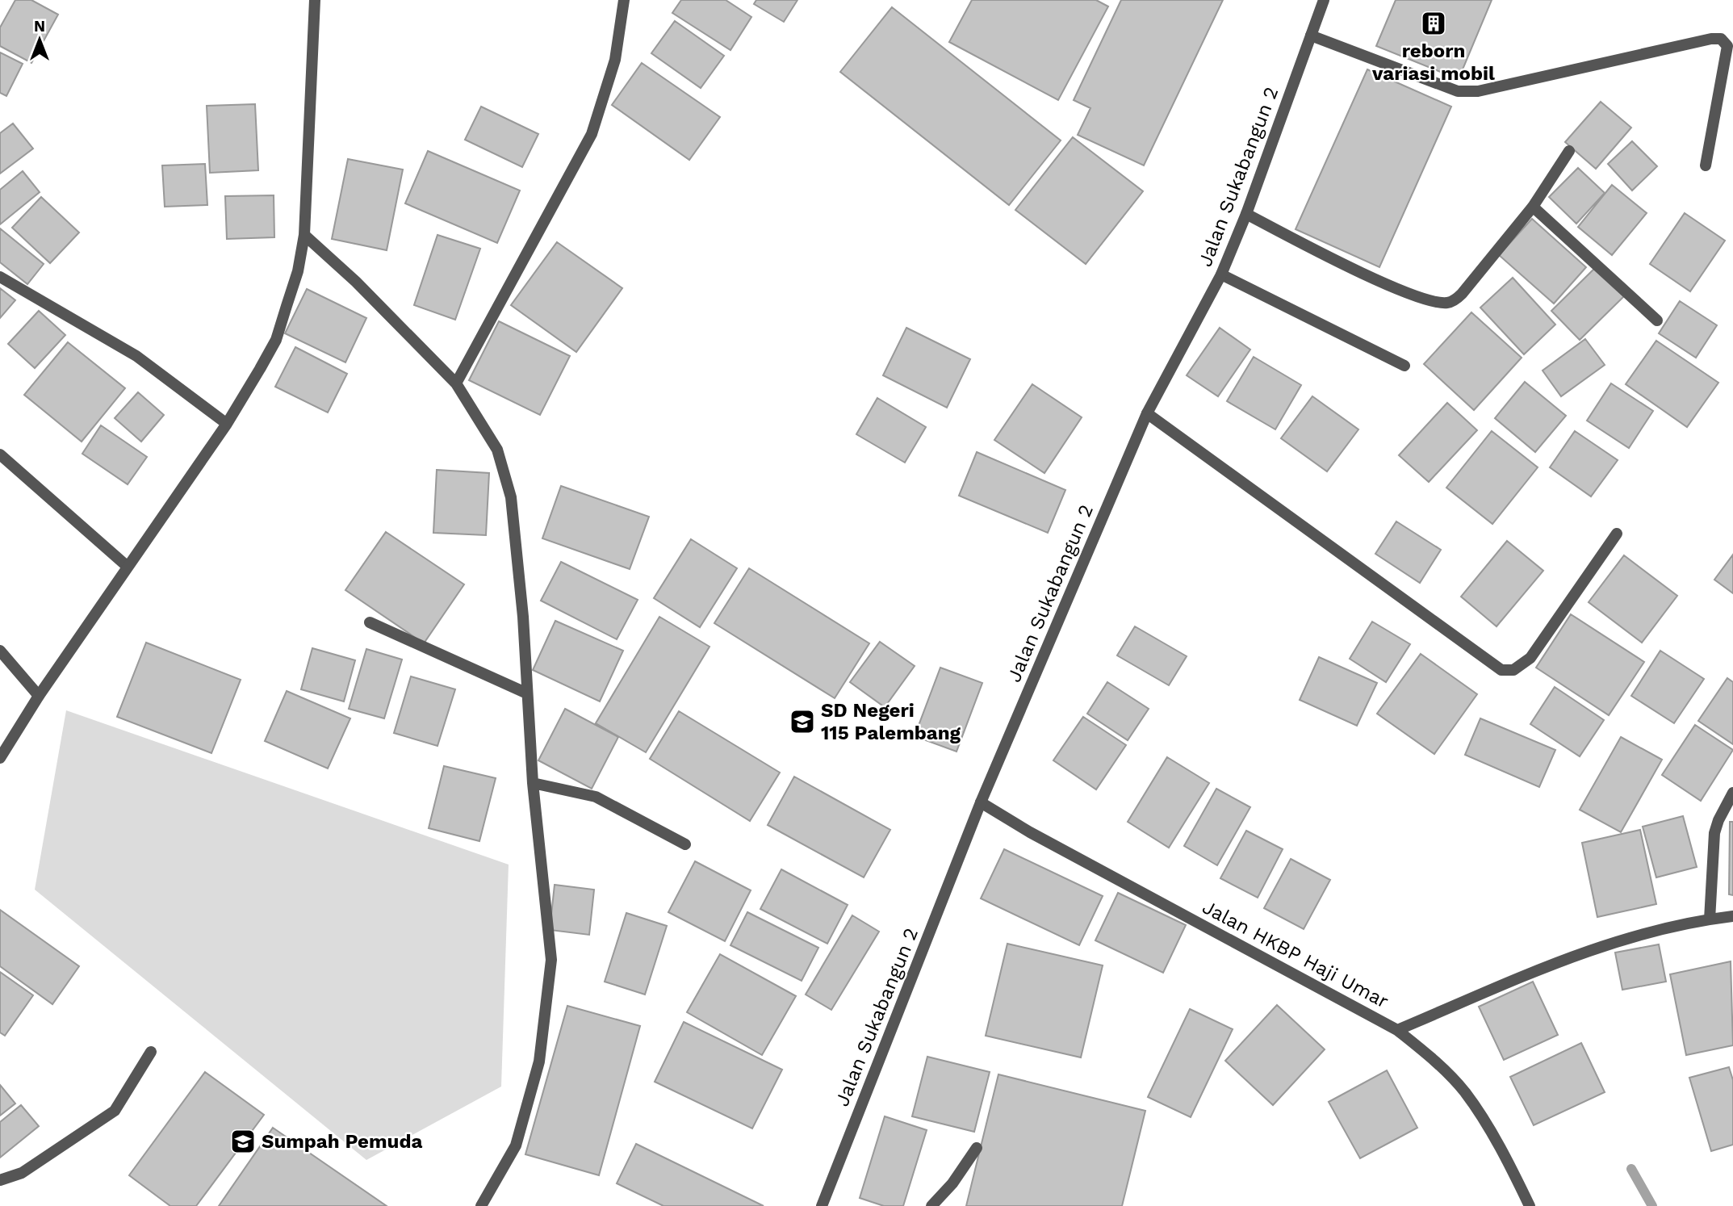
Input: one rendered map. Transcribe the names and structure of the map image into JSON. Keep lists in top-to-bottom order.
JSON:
{
  "streets": {
    "street": ["Jalan Sukabangun 2", "Jalan HKBP Haji Umar"]
  },
  "crossings": [
    ["Jalan Sukabangun 2", "Jalan HKBP Haji Umar"]
  ],
  "places": {
    "building": ["reborn variasi mobil"],
    "school or university": ["SD Negeri 115 Palembang", "Sumpah Pemuda"]
  },
  "north": "top"
}
